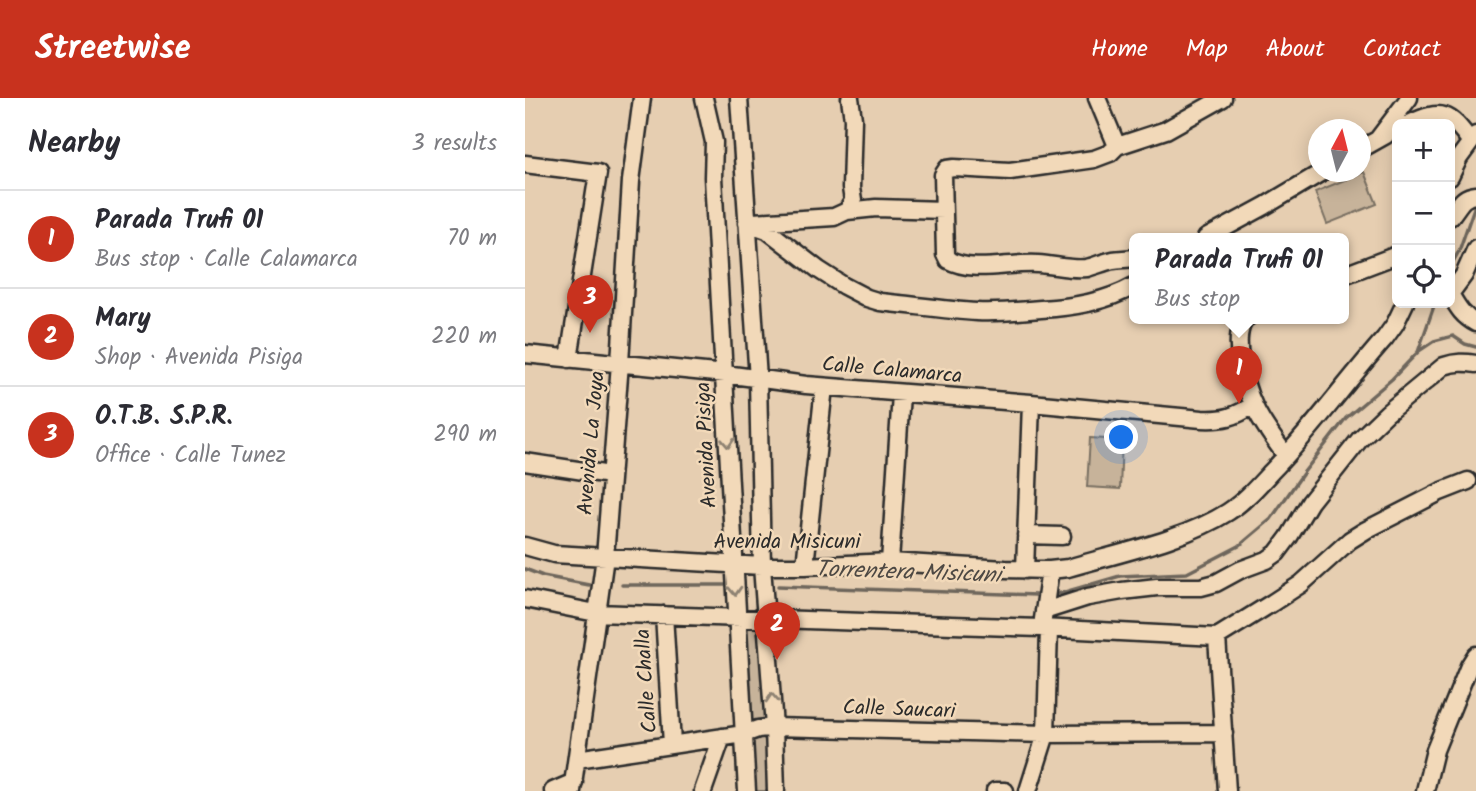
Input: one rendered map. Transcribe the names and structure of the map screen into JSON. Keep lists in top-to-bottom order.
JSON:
{
  "streets": {
    "street": [
      "Calle Calamarca",
      "Avenida La Joya",
      "Avenida Pisiga",
      "Avenida Misicuni",
      "Calle Challa",
      "Calle Saucari"
    ]
  },
  "crossings": [
    ["Calle Calamarca", "Avenida La Joya"],
    ["Calle Calamarca", "Avenida Pisiga"],
    ["Avenida La Joya", "Avenida Misicuni"],
    ["Avenida La Joya", "Calle Saucari"],
    ["Avenida Pisiga", "Avenida Misicuni"],
    ["Avenida Pisiga", "Calle Saucari"],
    ["Calle Challa", "Calle Saucari"]
  ],
  "water": ["Torrentera Misicuni"],
  "north": "top",
  "page": {
    "header": "Streetwise",
    "nav": [
      "Home",
      "Map",
      "About",
      "Contact"
    ],
    "heading": ["Nearby", "3 results"],
    "map_buttons": ["+", "−"],
    "list": [
      {
        "mark": "1",
        "name": "Parada Trufi 01",
        "note": "Bus stop · Calle Calamarca",
        "value": "70 m"
      },
      {
        "mark": "2",
        "name": "Mary",
        "note": "Shop · Avenida Pisiga",
        "value": "220 m"
      },
      {
        "mark": "3",
        "name": "O.T.B. S.P.R.",
        "note": "Office · Calle Tunez",
        "value": "290 m"
      }
    ],
    "popup": ["Parada Trufi 01", "Bus stop"],
    "pins": ["3", "1", "2"]
  }
}
